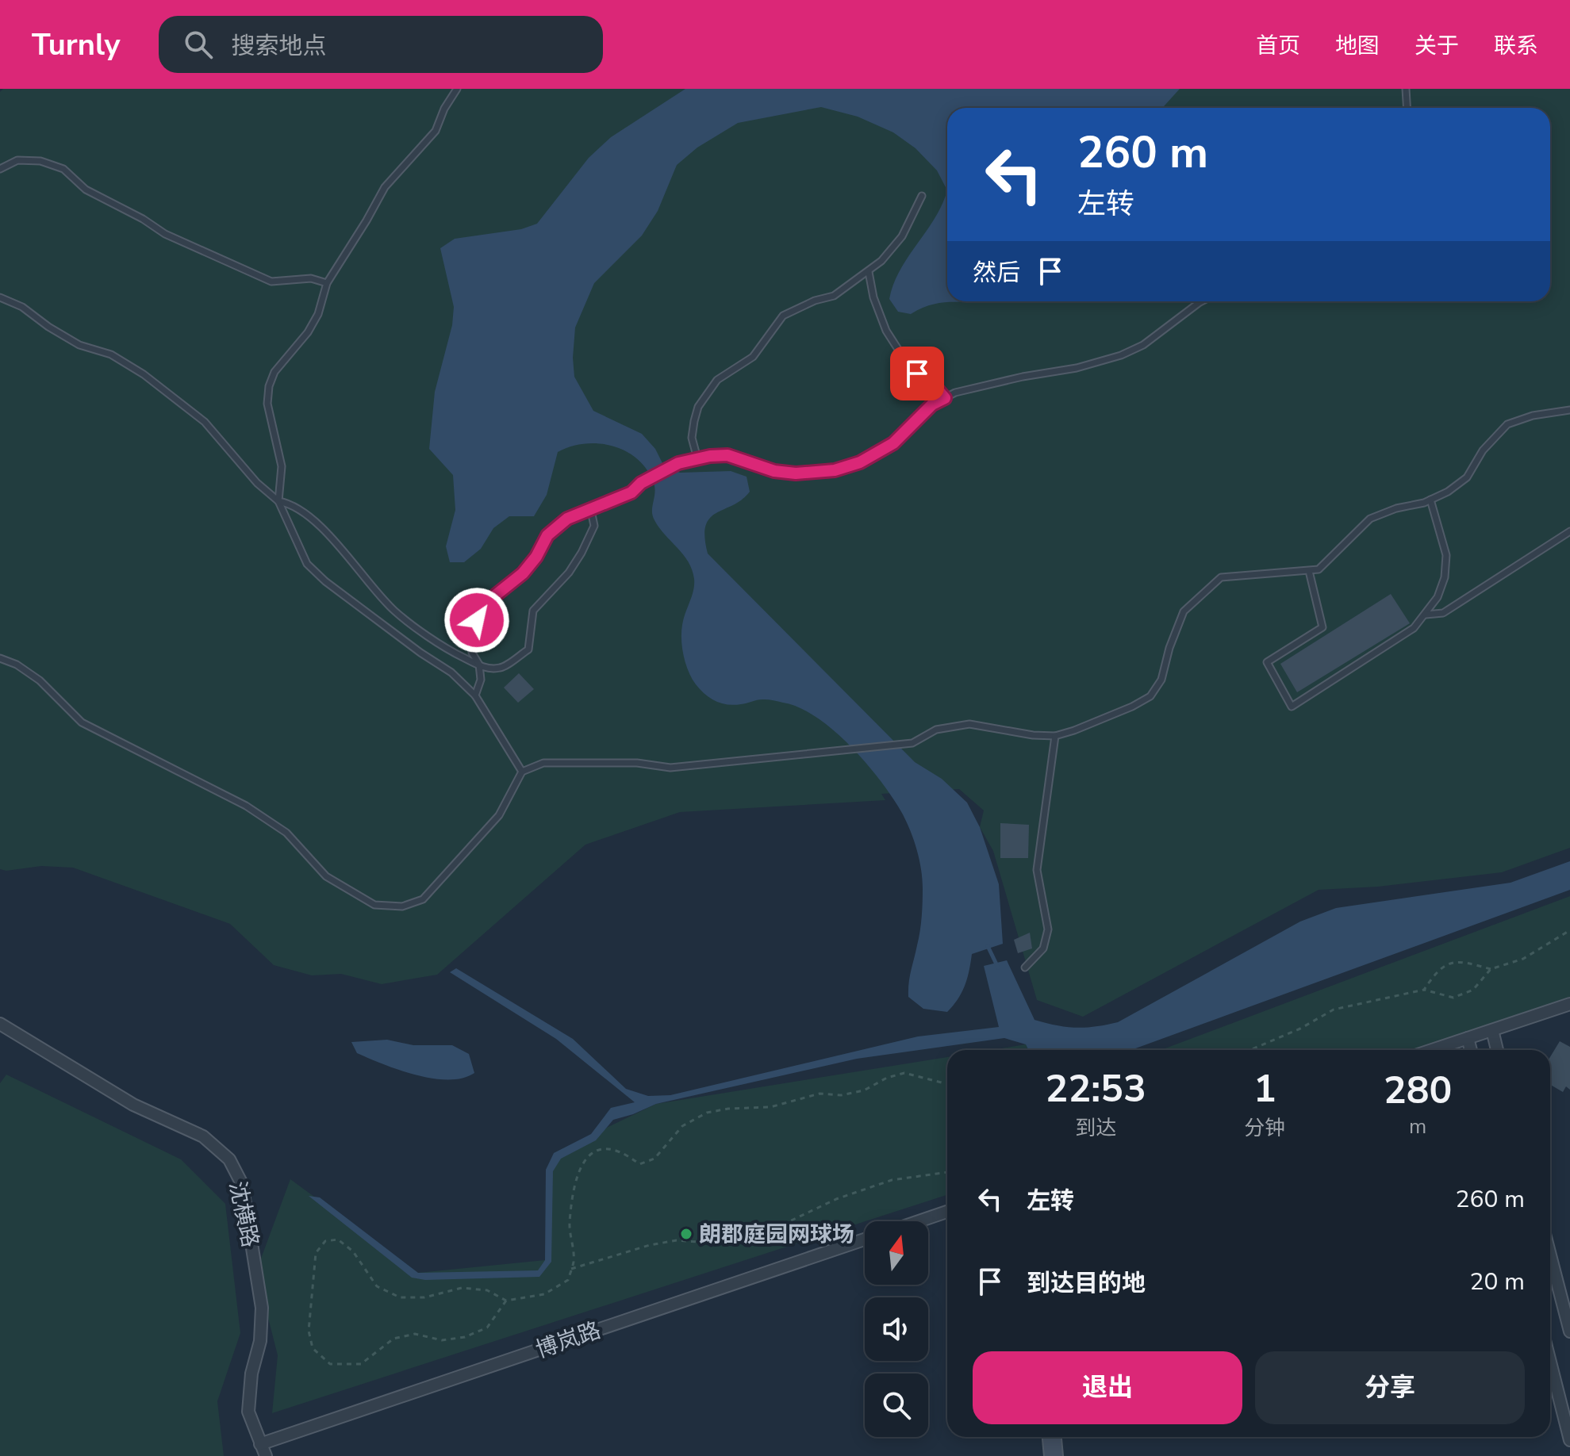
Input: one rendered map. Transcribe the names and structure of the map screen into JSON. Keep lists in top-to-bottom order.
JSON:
{
  "streets": {
    "street": ["沈横路", "博岚路"]
  },
  "crossings": [
    ["沈横路", "博岚路"]
  ],
  "places": ["朗郡庭园网球场"],
  "north": "top",
  "page": {
    "header": "Turnly",
    "search": "搜索地点",
    "nav": [
      "首页",
      "地图",
      "关于",
      "联系"
    ],
    "turn": ["260 m", "左转"],
    "then": "然后",
    "eta": [
      "22:53",
      "到达",
      "1",
      "分钟",
      "280",
      "m"
    ],
    "list": [
      {
        "name": "左转",
        "value": "260 m"
      },
      {
        "name": "到达目的地",
        "value": "20 m"
      }
    ],
    "buttons": ["退出", "分享"]
  }
}
